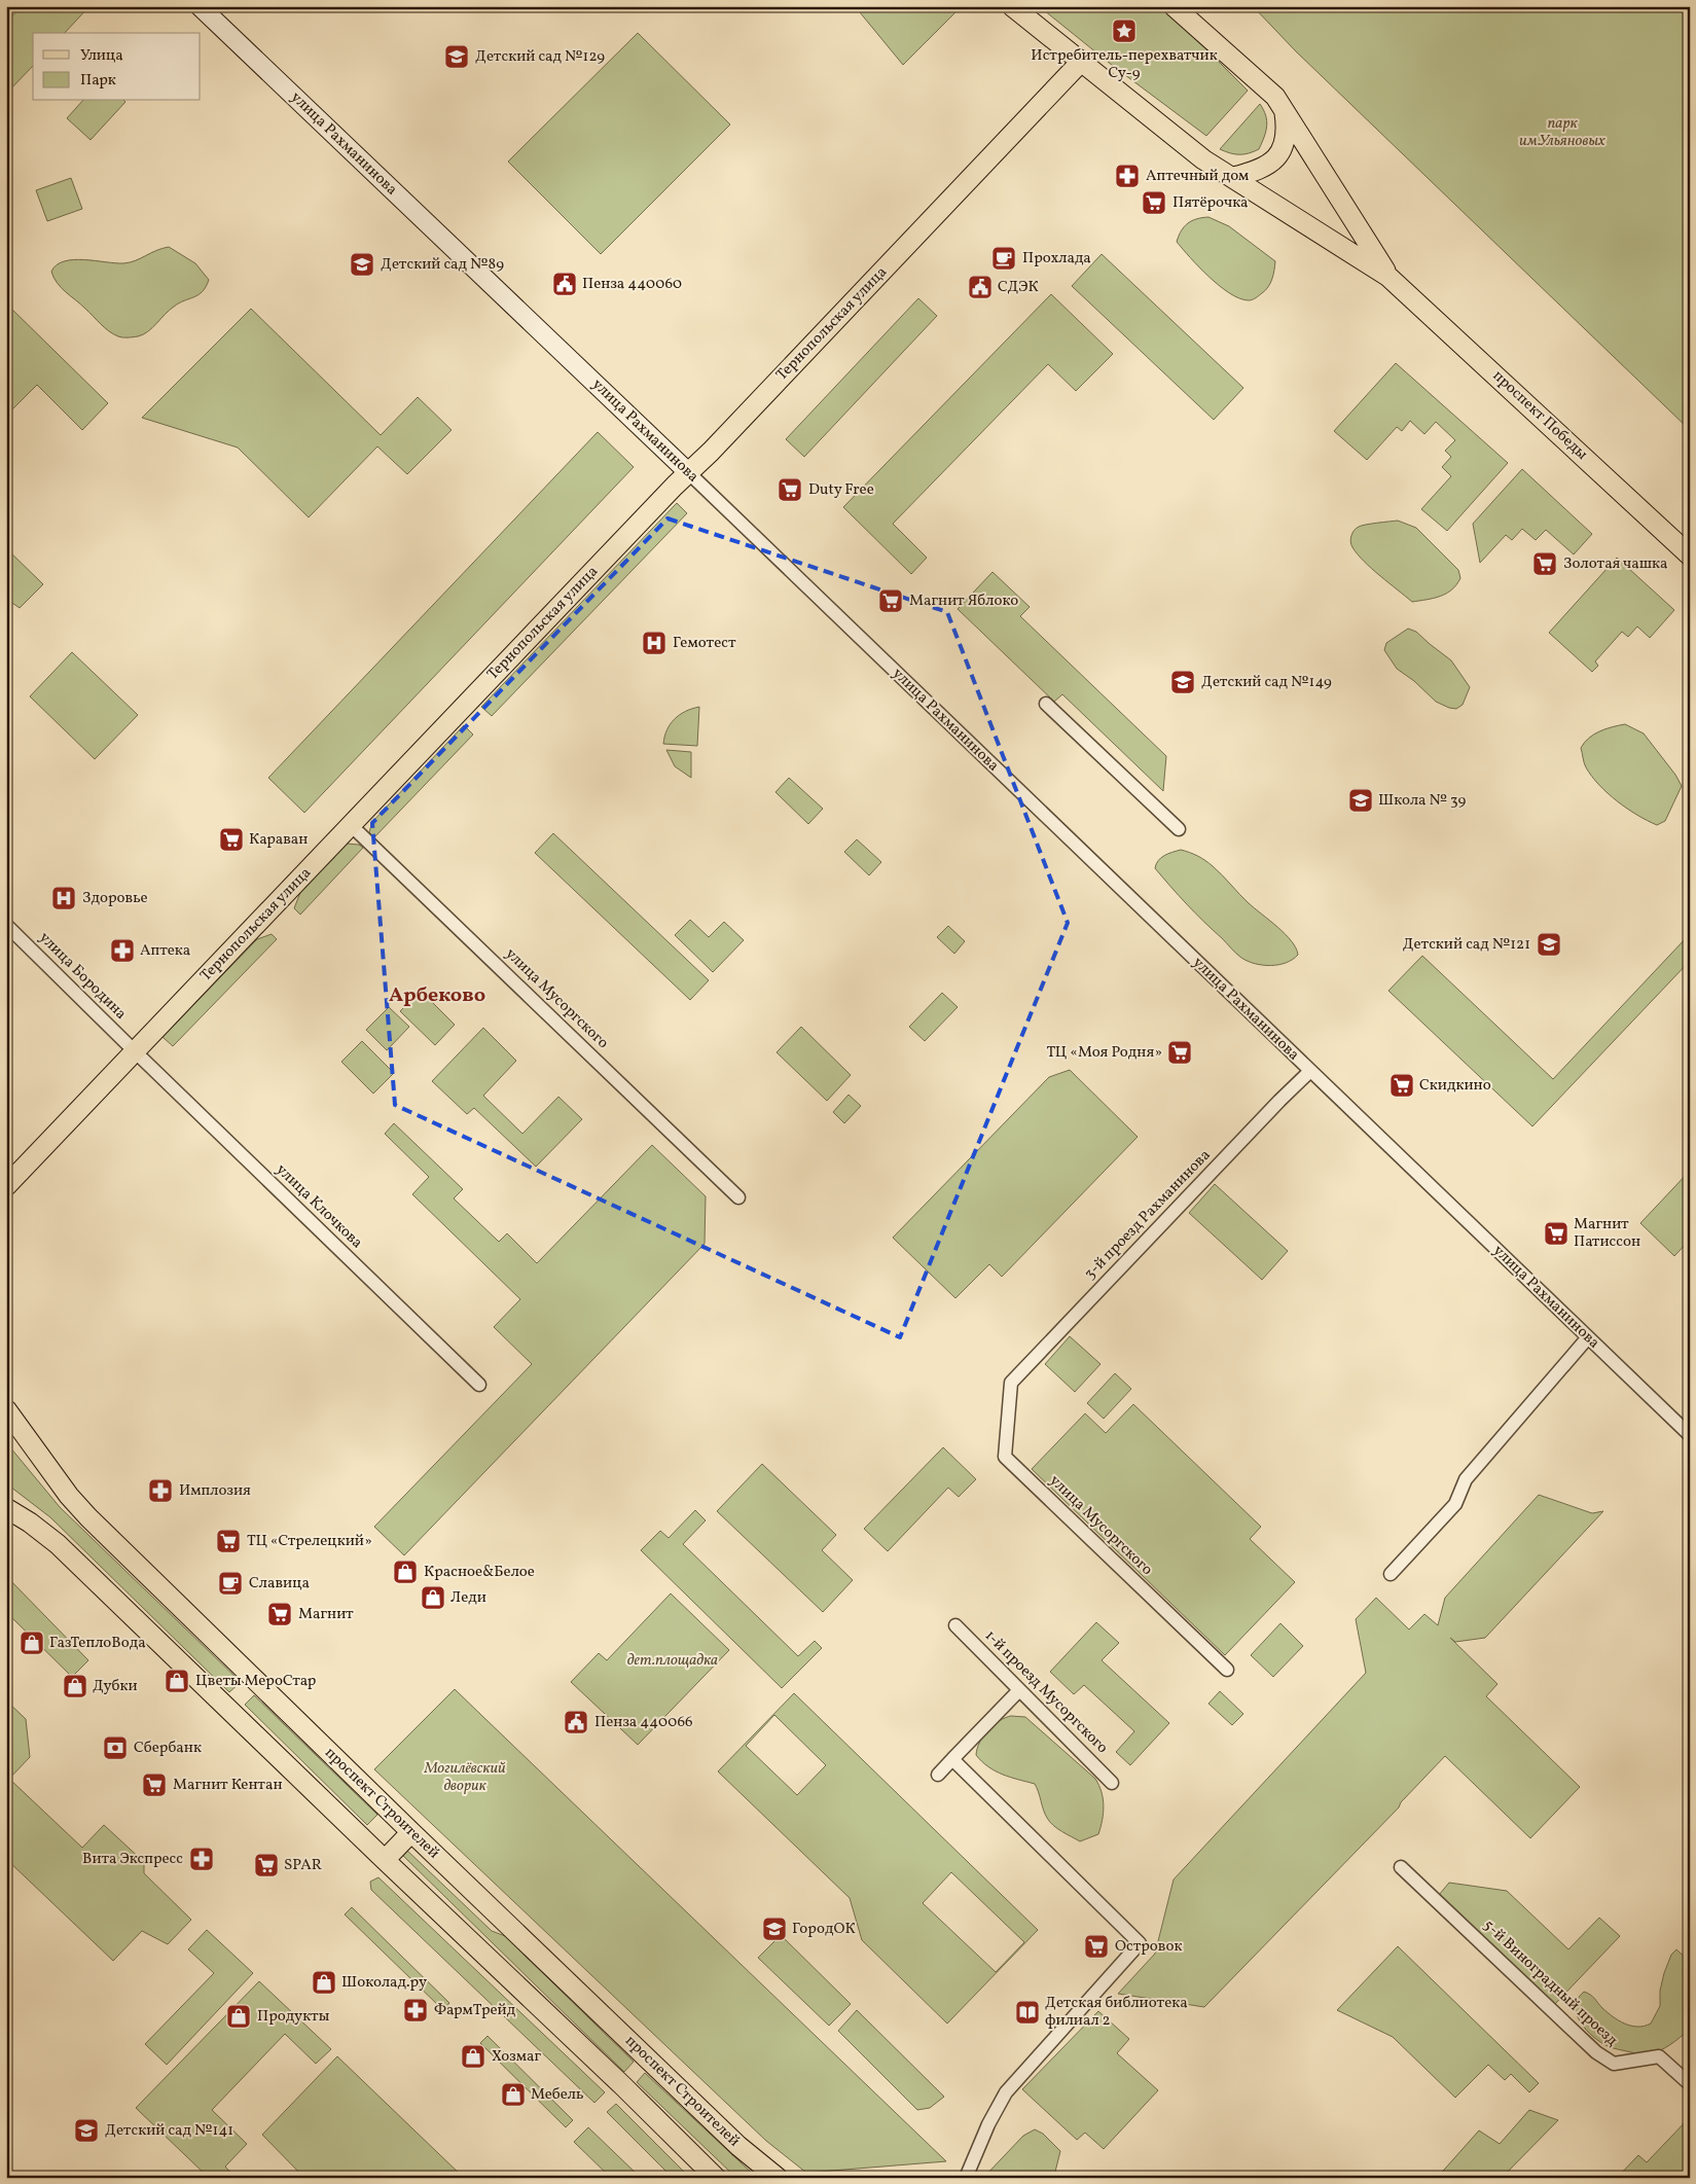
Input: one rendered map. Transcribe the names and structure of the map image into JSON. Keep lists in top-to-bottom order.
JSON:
{
  "streets": {
    "main road": [
      "улица Рахманинова",
      "Тернопольская улица",
      "проспект Победы",
      "проспект Строителей"
    ],
    "street": [
      "улица Бородина",
      "улица Мусоргского",
      "улица Клочкова",
      "3-й проезд Рахманинова",
      "1-й проезд Мусоргского",
      "5-й Виноградный проезд"
    ]
  },
  "crossings": [
    ["улица Рахманинова", "Тернопольская улица"],
    ["улица Рахманинова", "3-й проезд Рахманинова"],
    ["Тернопольская улица", "проспект Победы"],
    ["Тернопольская улица", "улица Бородина"],
    ["Тернопольская улица", "улица Мусоргского"],
    ["Тернопольская улица", "улица Клочкова"],
    ["улица Бородина", "улица Клочкова"],
    ["улица Мусоргского", "3-й проезд Рахманинова"]
  ],
  "districts": ["Арбеково"],
  "parks": ["парк им.Ульяновых", "дет.площадка", "Могилёвский дворик"],
  "places": {
    "place": ["Истребитель-перехватчик Су-9"],
    "school or university": [
      "Детский сад №129",
      "Детский сад №89",
      "Детский сад №149",
      "Школа № 39",
      "Детский сад №121",
      "ГородОК",
      "Детский сад №141"
    ],
    "pharmacy": [
      "Аптечный дом",
      "Аптека",
      "Имплозия",
      "Вита Экспресс",
      "ФармТрейд"
    ],
    "supermarket": [
      "Пятёрочка",
      "Duty Free",
      "Золотая чашка",
      "Магнит Яблоко",
      "Караван",
      "ТЦ «Моя Родня»",
      "Скидкино",
      "Магнит Патиссон",
      "ТЦ «Стрелецкий»",
      "Магнит",
      "Магнит Кентан",
      "SPAR",
      "Островок"
    ],
    "cafe": ["Прохлада", "Славица"],
    "public building": ["Пенза 440060", "СДЭК", "Пенза 440066"],
    "hospital": ["Гемотест", "Здоровье"],
    "shop": [
      "Красное&Белое",
      "Леди",
      "ГазТеплоВода",
      "Цветы МероСтар",
      "Дубки",
      "Шоколад.ру",
      "Продукты",
      "Хозмаг",
      "Мебель"
    ],
    "bank": ["Сбербанк"],
    "library": ["Детская библиотека филиал 2"]
  },
  "legend": ["Улица", "Парк"]
}
